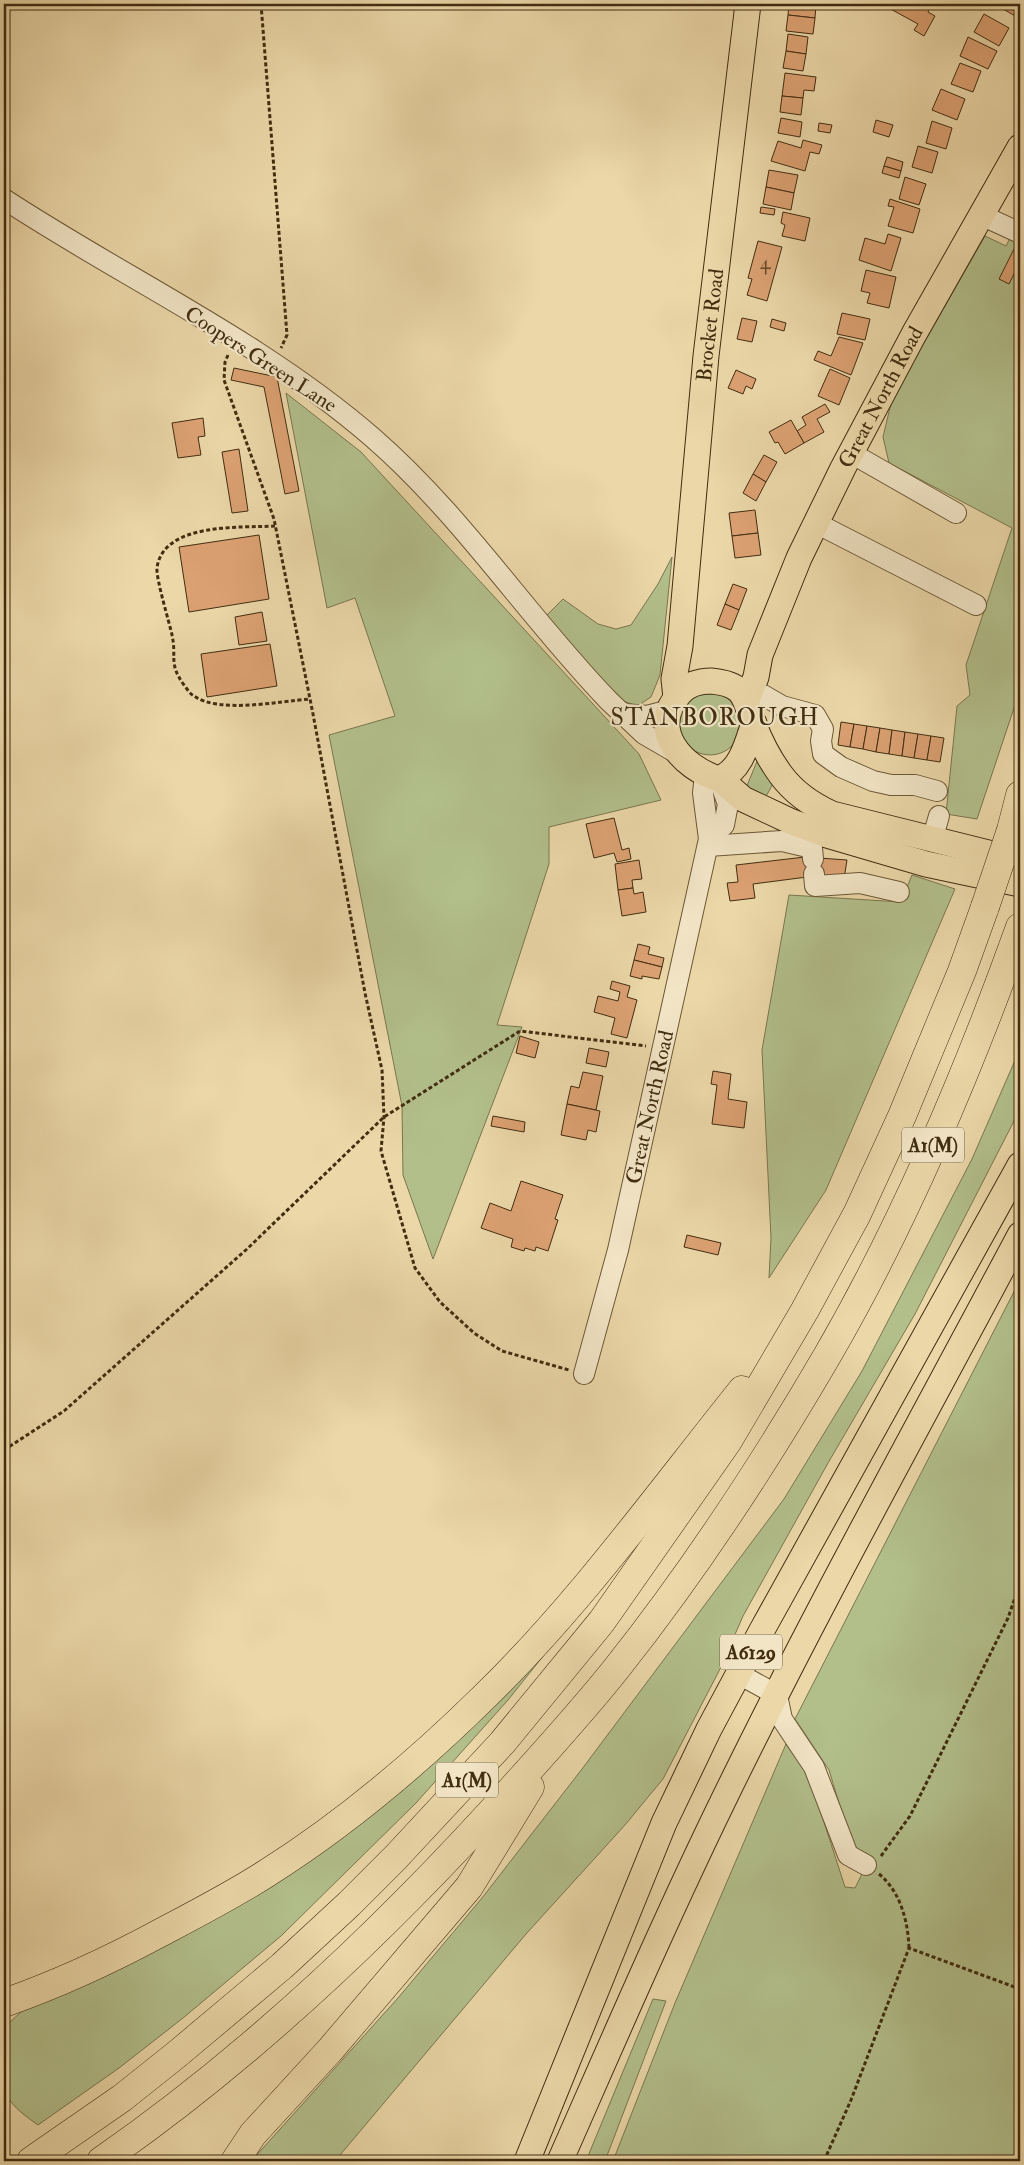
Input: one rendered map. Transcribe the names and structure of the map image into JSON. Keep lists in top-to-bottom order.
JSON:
{
  "streets": {
    "highway": ["A1(M)"],
    "main road": ["Brocket Road", "Great North Road", "A6129"],
    "street": ["Coopers Green Lane"]
  },
  "crossings": [
    ["Brocket Road", "Coopers Green Lane"],
    ["Brocket Road", "Great North Road"],
    ["Coopers Green Lane", "Great North Road"]
  ],
  "districts": ["STANBOROUGH"],
  "house_numbers": ["4"]
}
